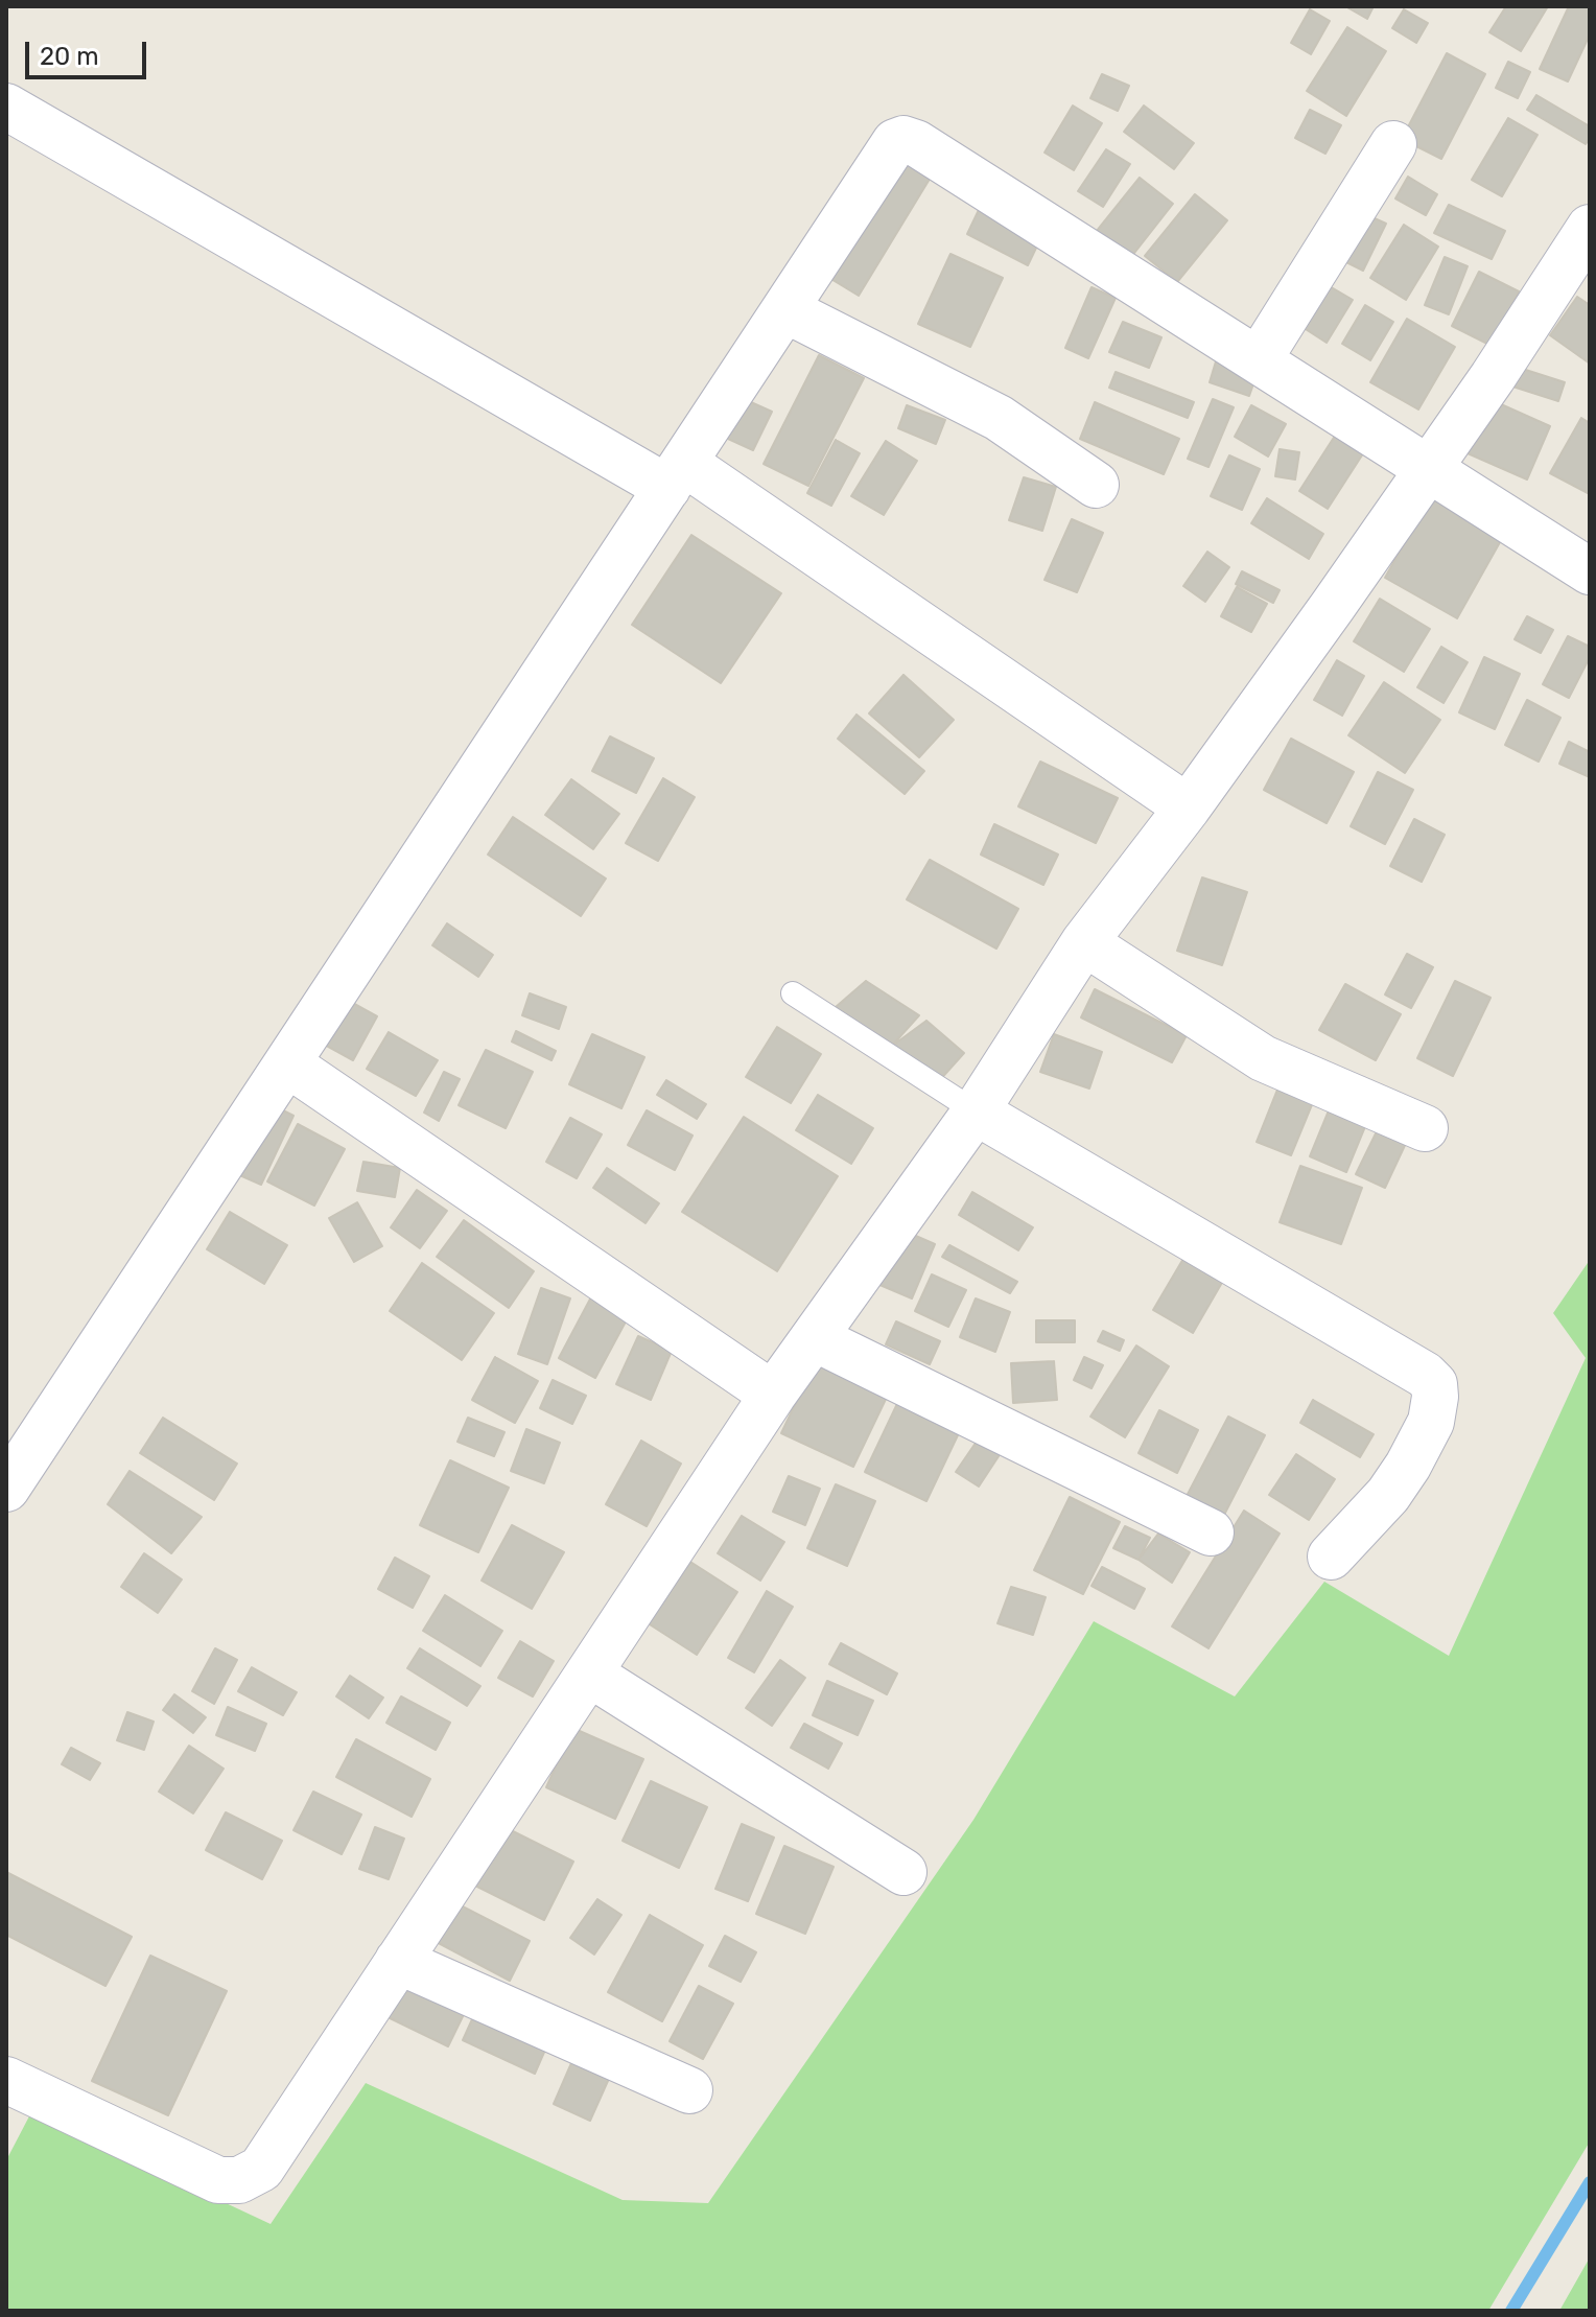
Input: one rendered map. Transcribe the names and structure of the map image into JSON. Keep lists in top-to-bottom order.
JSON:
{
  "scale_bar": "20 m"
}
